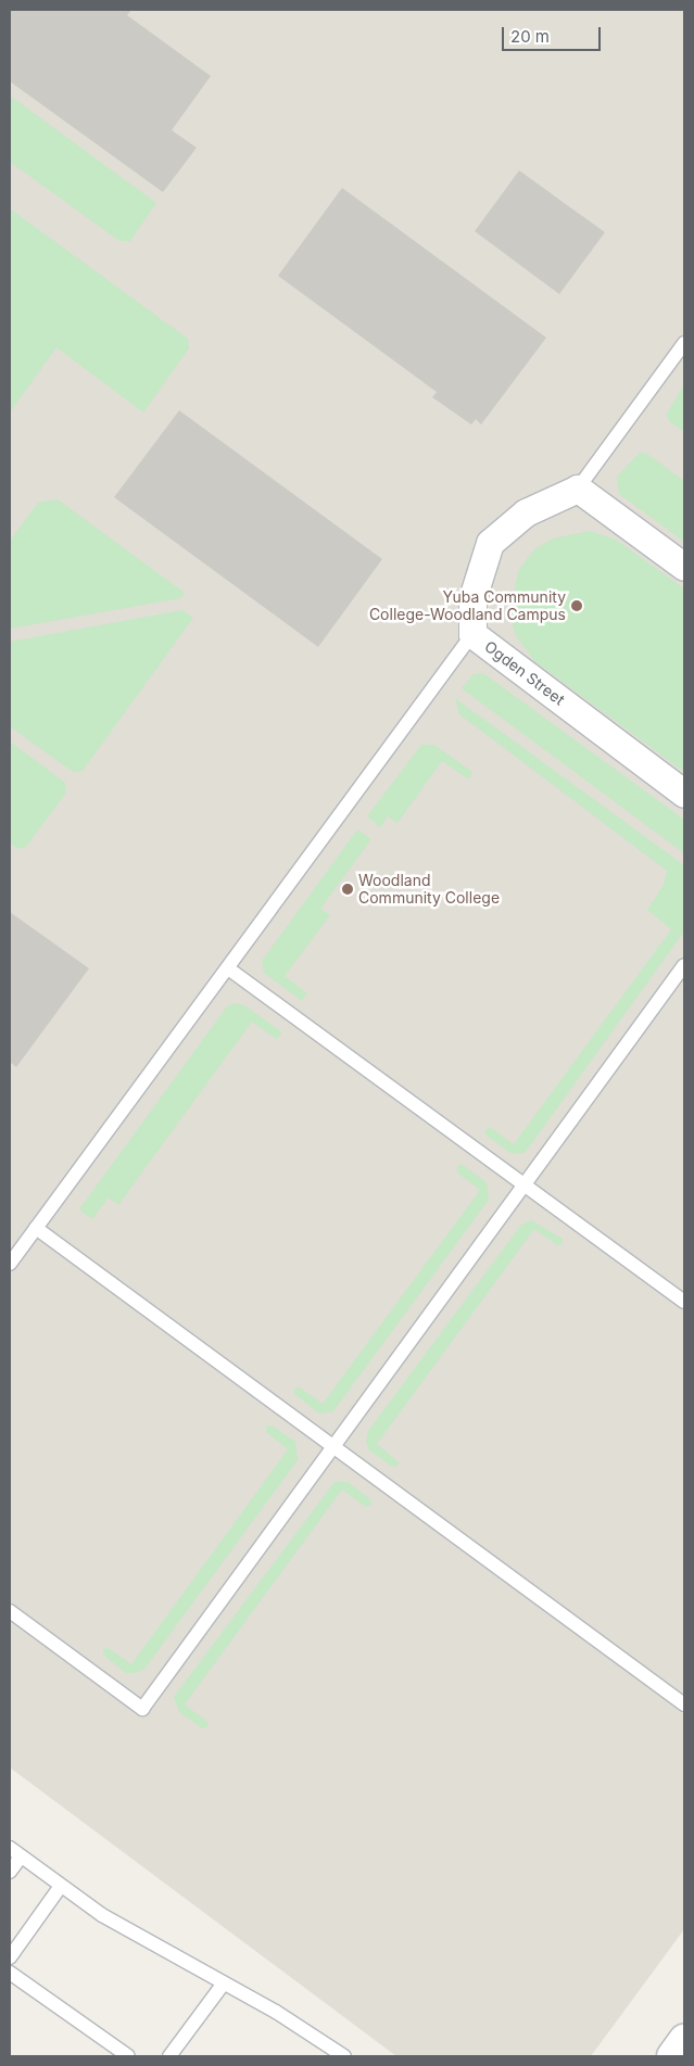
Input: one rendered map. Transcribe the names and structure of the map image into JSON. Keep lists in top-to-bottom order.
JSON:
{
  "streets": {
    "street": ["Ogden Street"]
  },
  "places": ["Yuba Community College-Woodland Campus", "Woodland Community College"],
  "scale_bar": "20 m"
}
